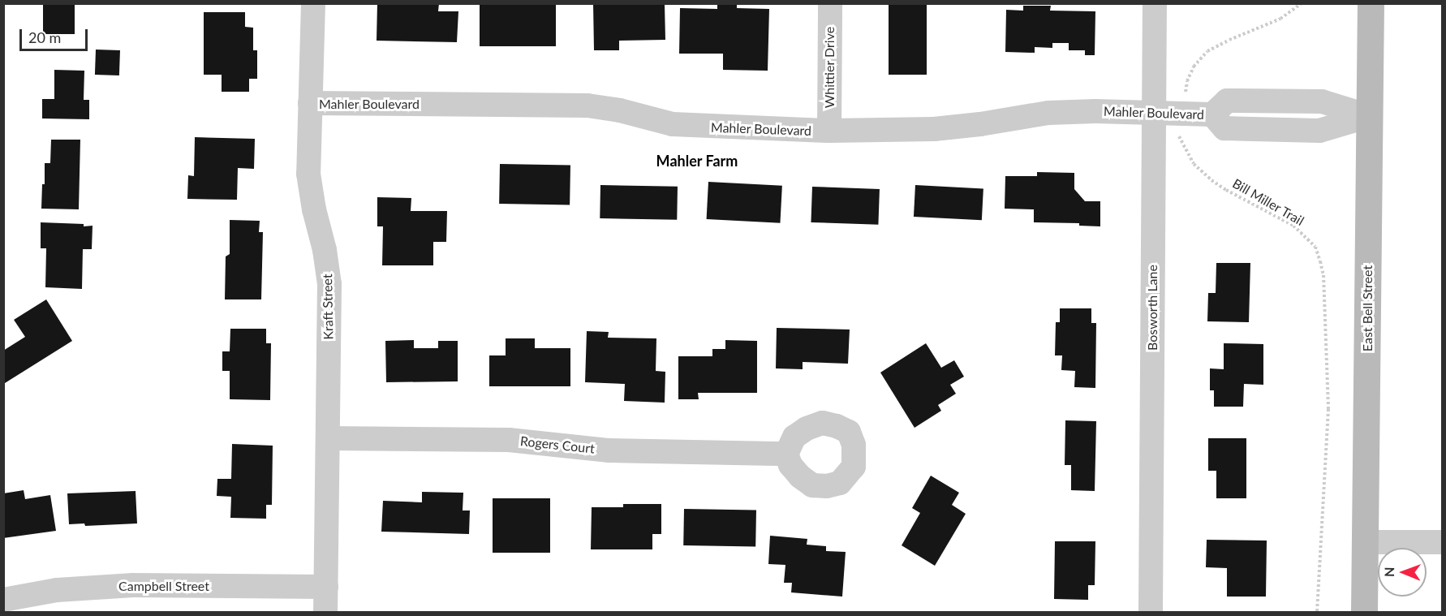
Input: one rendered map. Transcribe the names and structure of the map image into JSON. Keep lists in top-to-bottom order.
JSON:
{
  "streets": {
    "main road": ["East Bell Street"],
    "street": [
      "Whittier Drive",
      "Mahler Boulevard",
      "Kraft Street",
      "Bosworth Lane",
      "Rogers Court",
      "Campbell Street"
    ],
    "path": ["Bill Miller Trail"]
  },
  "crossings": [
    ["Whittier Drive", "Mahler Boulevard"],
    ["Mahler Boulevard", "Bill Miller Trail"],
    ["Mahler Boulevard", "Kraft Street"],
    ["Mahler Boulevard", "Bosworth Lane"],
    ["Mahler Boulevard", "East Bell Street"],
    ["Kraft Street", "Rogers Court"],
    ["Kraft Street", "Campbell Street"]
  ],
  "districts": ["Mahler Farm"],
  "scale_bar": "20 m",
  "north": "left"
}
